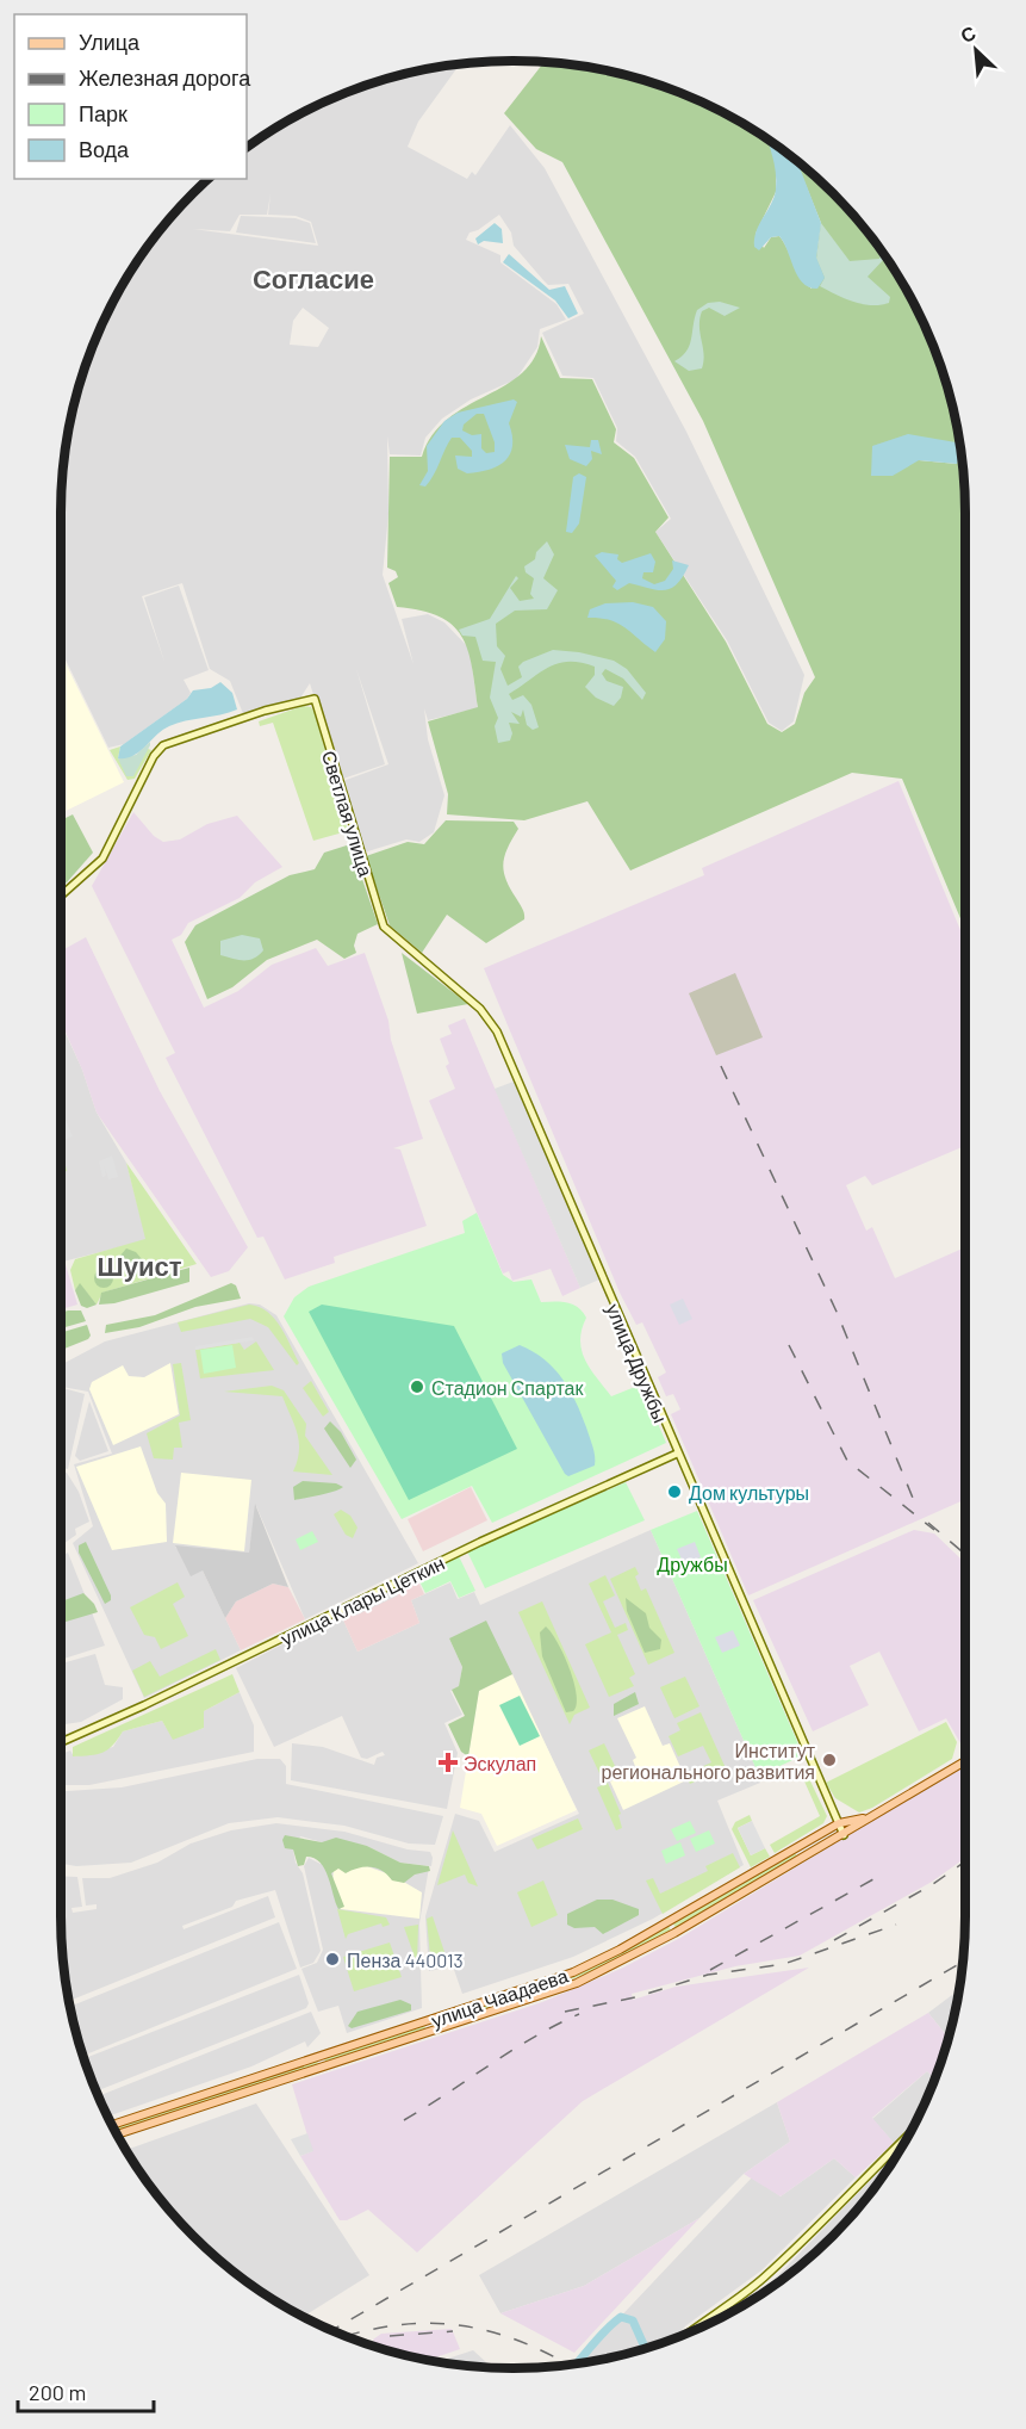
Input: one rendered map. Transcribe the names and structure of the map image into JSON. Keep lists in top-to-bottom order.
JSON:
{
  "streets": {
    "main road": [
      "Светлая улица",
      "улица Дружбы",
      "улица Клары Цеткин",
      "улица Чаадаева"
    ]
  },
  "crossings": [
    ["Светлая улица", "улица Дружбы"],
    ["улица Дружбы", "улица Клары Цеткин"],
    ["улица Дружбы", "улица Чаадаева"]
  ],
  "districts": ["Согласие", "Шуист"],
  "parks": ["Дружбы"],
  "places": {
    "other": [
      "Стадион Спартак",
      "Дом культуры",
      "Институт регионального развития",
      "Пенза 440013"
    ],
    "health": ["Эскулап"]
  },
  "legend": [
    "Улица",
    "Железная дорога",
    "Парк",
    "Вода"
  ],
  "scale_bar": "200 m",
  "north": "top left"
}
